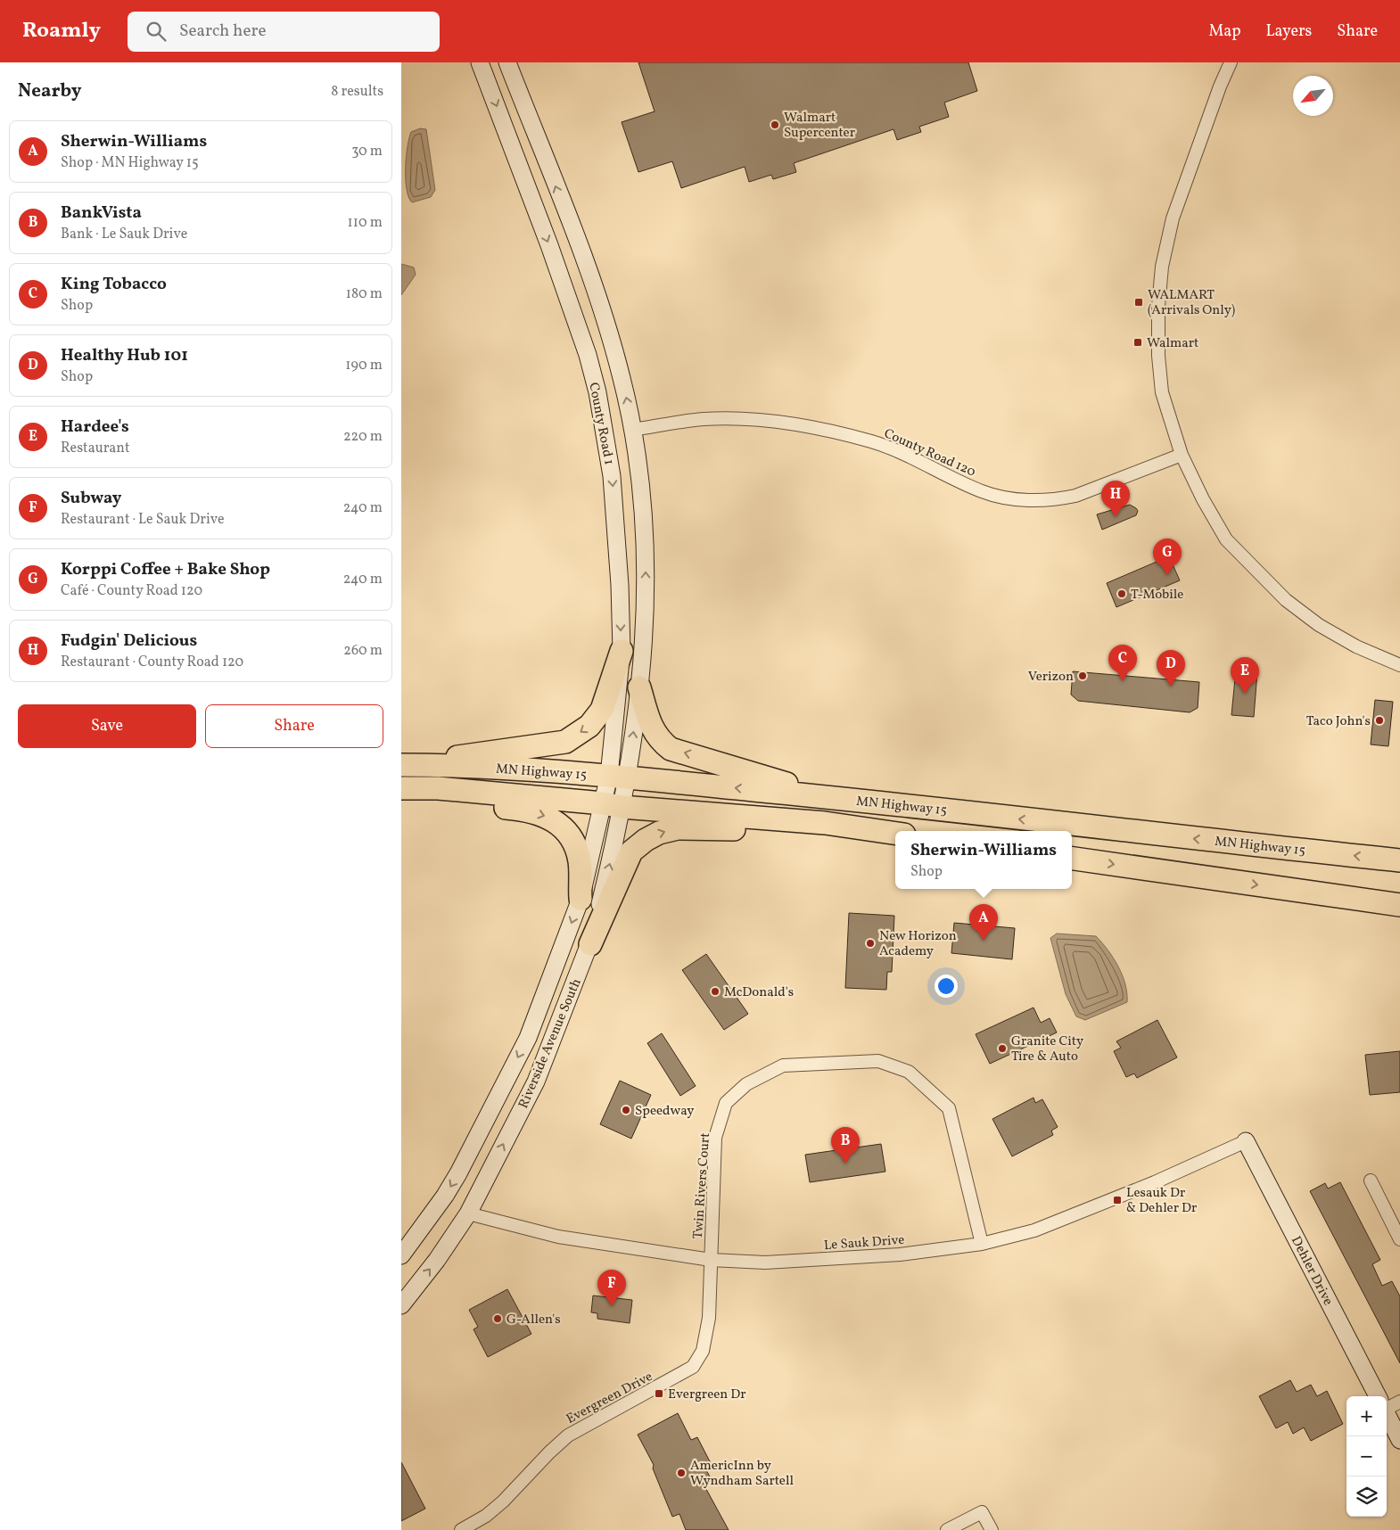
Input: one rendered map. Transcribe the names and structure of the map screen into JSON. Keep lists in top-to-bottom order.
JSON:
{
  "streets": {
    "highway": ["MN Highway 15"],
    "street": [
      "County Road 1",
      "County Road 120",
      "Riverside Avenue South",
      "Twin Rivers Court",
      "Le Sauk Drive",
      "Dehler Drive",
      "Evergreen Drive"
    ]
  },
  "crossings": [
    ["County Road 1", "County Road 120"],
    ["County Road 1", "MN Highway 15"],
    ["County Road 1", "Riverside Avenue South"],
    ["MN Highway 15", "Riverside Avenue South"],
    ["Riverside Avenue South", "Le Sauk Drive"],
    ["Twin Rivers Court", "Le Sauk Drive"],
    ["Twin Rivers Court", "Evergreen Drive"],
    ["Le Sauk Drive", "Dehler Drive"],
    ["Le Sauk Drive", "Evergreen Drive"]
  ],
  "places": {
    "other": [
      "Walmart Supercenter",
      "T-Mobile",
      "Verizon",
      "Taco John's",
      "New Horizon Academy",
      "McDonald's",
      "Granite City Tire & Auto",
      "Speedway",
      "G-Allen's",
      "AmericInn by Wyndham Sartell"
    ],
    "transit": [
      "WALMART (Arrivals Only)",
      "Walmart",
      "Lesauk Dr & Dehler Dr",
      "Evergreen Dr"
    ]
  },
  "north": "bottom left",
  "page": {
    "header": "Roamly",
    "search": "Search here",
    "nav": ["Map", "Layers", "Share"],
    "heading": ["Nearby", "8 results"],
    "list": [
      {
        "mark": "A",
        "name": "Sherwin-Williams",
        "note": "Shop · MN Highway 15",
        "value": "30 m"
      },
      {
        "mark": "B",
        "name": "BankVista",
        "note": "Bank · Le Sauk Drive",
        "value": "110 m"
      },
      {
        "mark": "C",
        "name": "King Tobacco",
        "note": "Shop",
        "value": "180 m"
      },
      {
        "mark": "D",
        "name": "Healthy Hub 101",
        "note": "Shop",
        "value": "190 m"
      },
      {
        "mark": "E",
        "name": "Hardee's",
        "note": "Restaurant",
        "value": "220 m"
      },
      {
        "mark": "F",
        "name": "Subway",
        "note": "Restaurant · Le Sauk Drive",
        "value": "240 m"
      },
      {
        "mark": "G",
        "name": "Korppi Coffee + Bake Shop",
        "note": "Café · County Road 120",
        "value": "240 m"
      },
      {
        "mark": "H",
        "name": "Fudgin' Delicious",
        "note": "Restaurant · County Road 120",
        "value": "260 m"
      }
    ],
    "pins": [
      "H",
      "G",
      "C",
      "D",
      "E",
      "A",
      "B",
      "F"
    ],
    "buttons": ["Save", "Share"],
    "popup": ["Sherwin-Williams", "Shop"],
    "map_buttons": ["+", "−"]
  }
}
